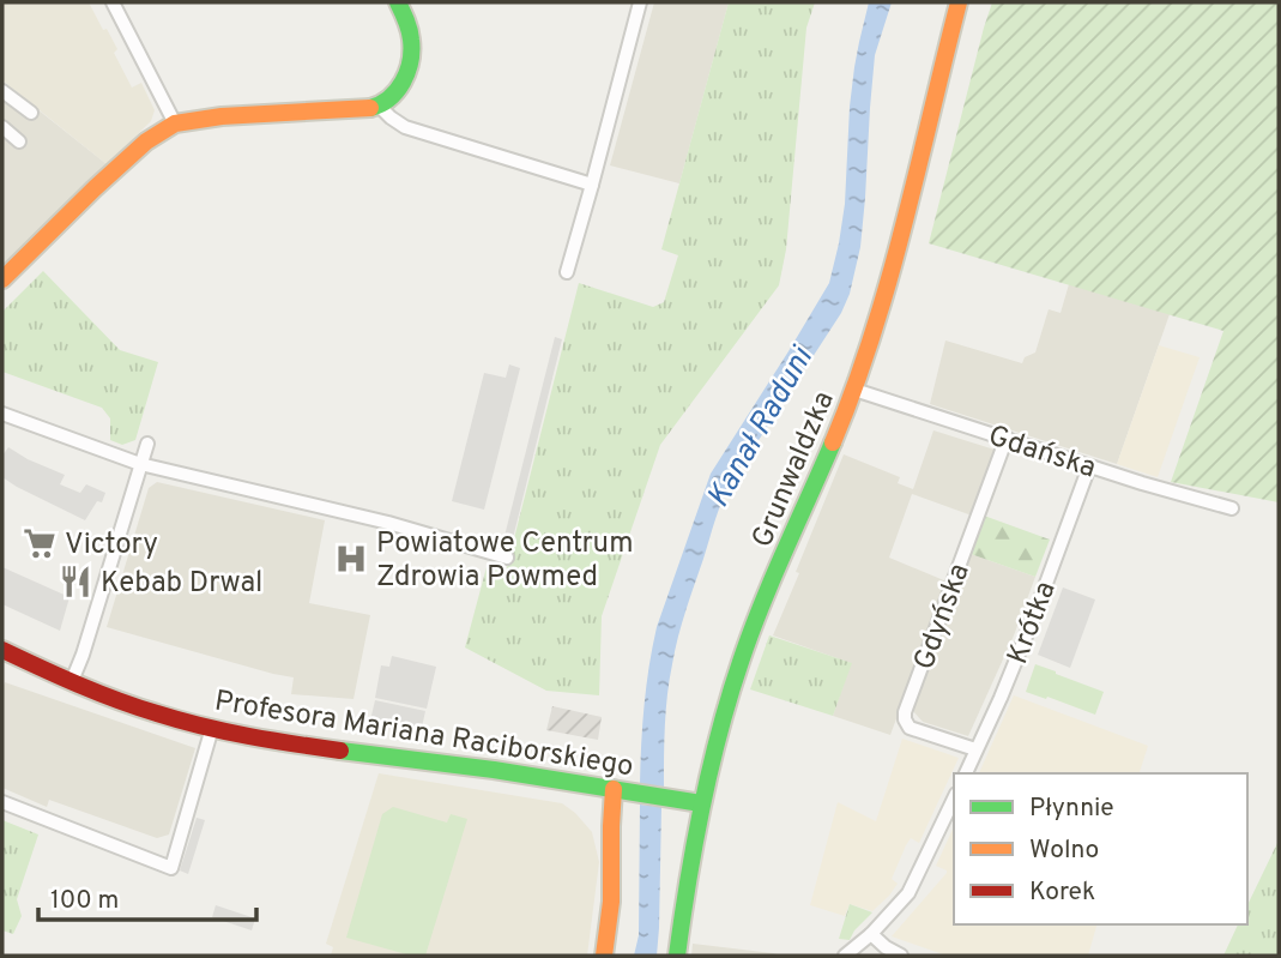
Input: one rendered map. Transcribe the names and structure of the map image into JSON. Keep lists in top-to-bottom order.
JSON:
{
  "streets": {
    "main road": ["Grunwaldzka", "Profesora Mariana Raciborskiego"],
    "street": ["Gdańska", "Gdyńska", "Krótka"]
  },
  "crossings": [
    ["Gdańska", "Grunwaldzka"],
    ["Gdańska", "Gdyńska"],
    ["Gdańska", "Krótka"],
    ["Grunwaldzka", "Profesora Mariana Raciborskiego"],
    ["Gdyńska", "Krótka"]
  ],
  "water": ["Kanał Raduni"],
  "places": {
    "supermarket": ["Victory"],
    "hospital": ["Powiatowe Centrum Zdrowia Powmed"],
    "restaurant": ["Kebab Drwal"]
  },
  "legend": ["Płynnie", "Wolno", "Korek"],
  "scale_bar": "100 m"
}
